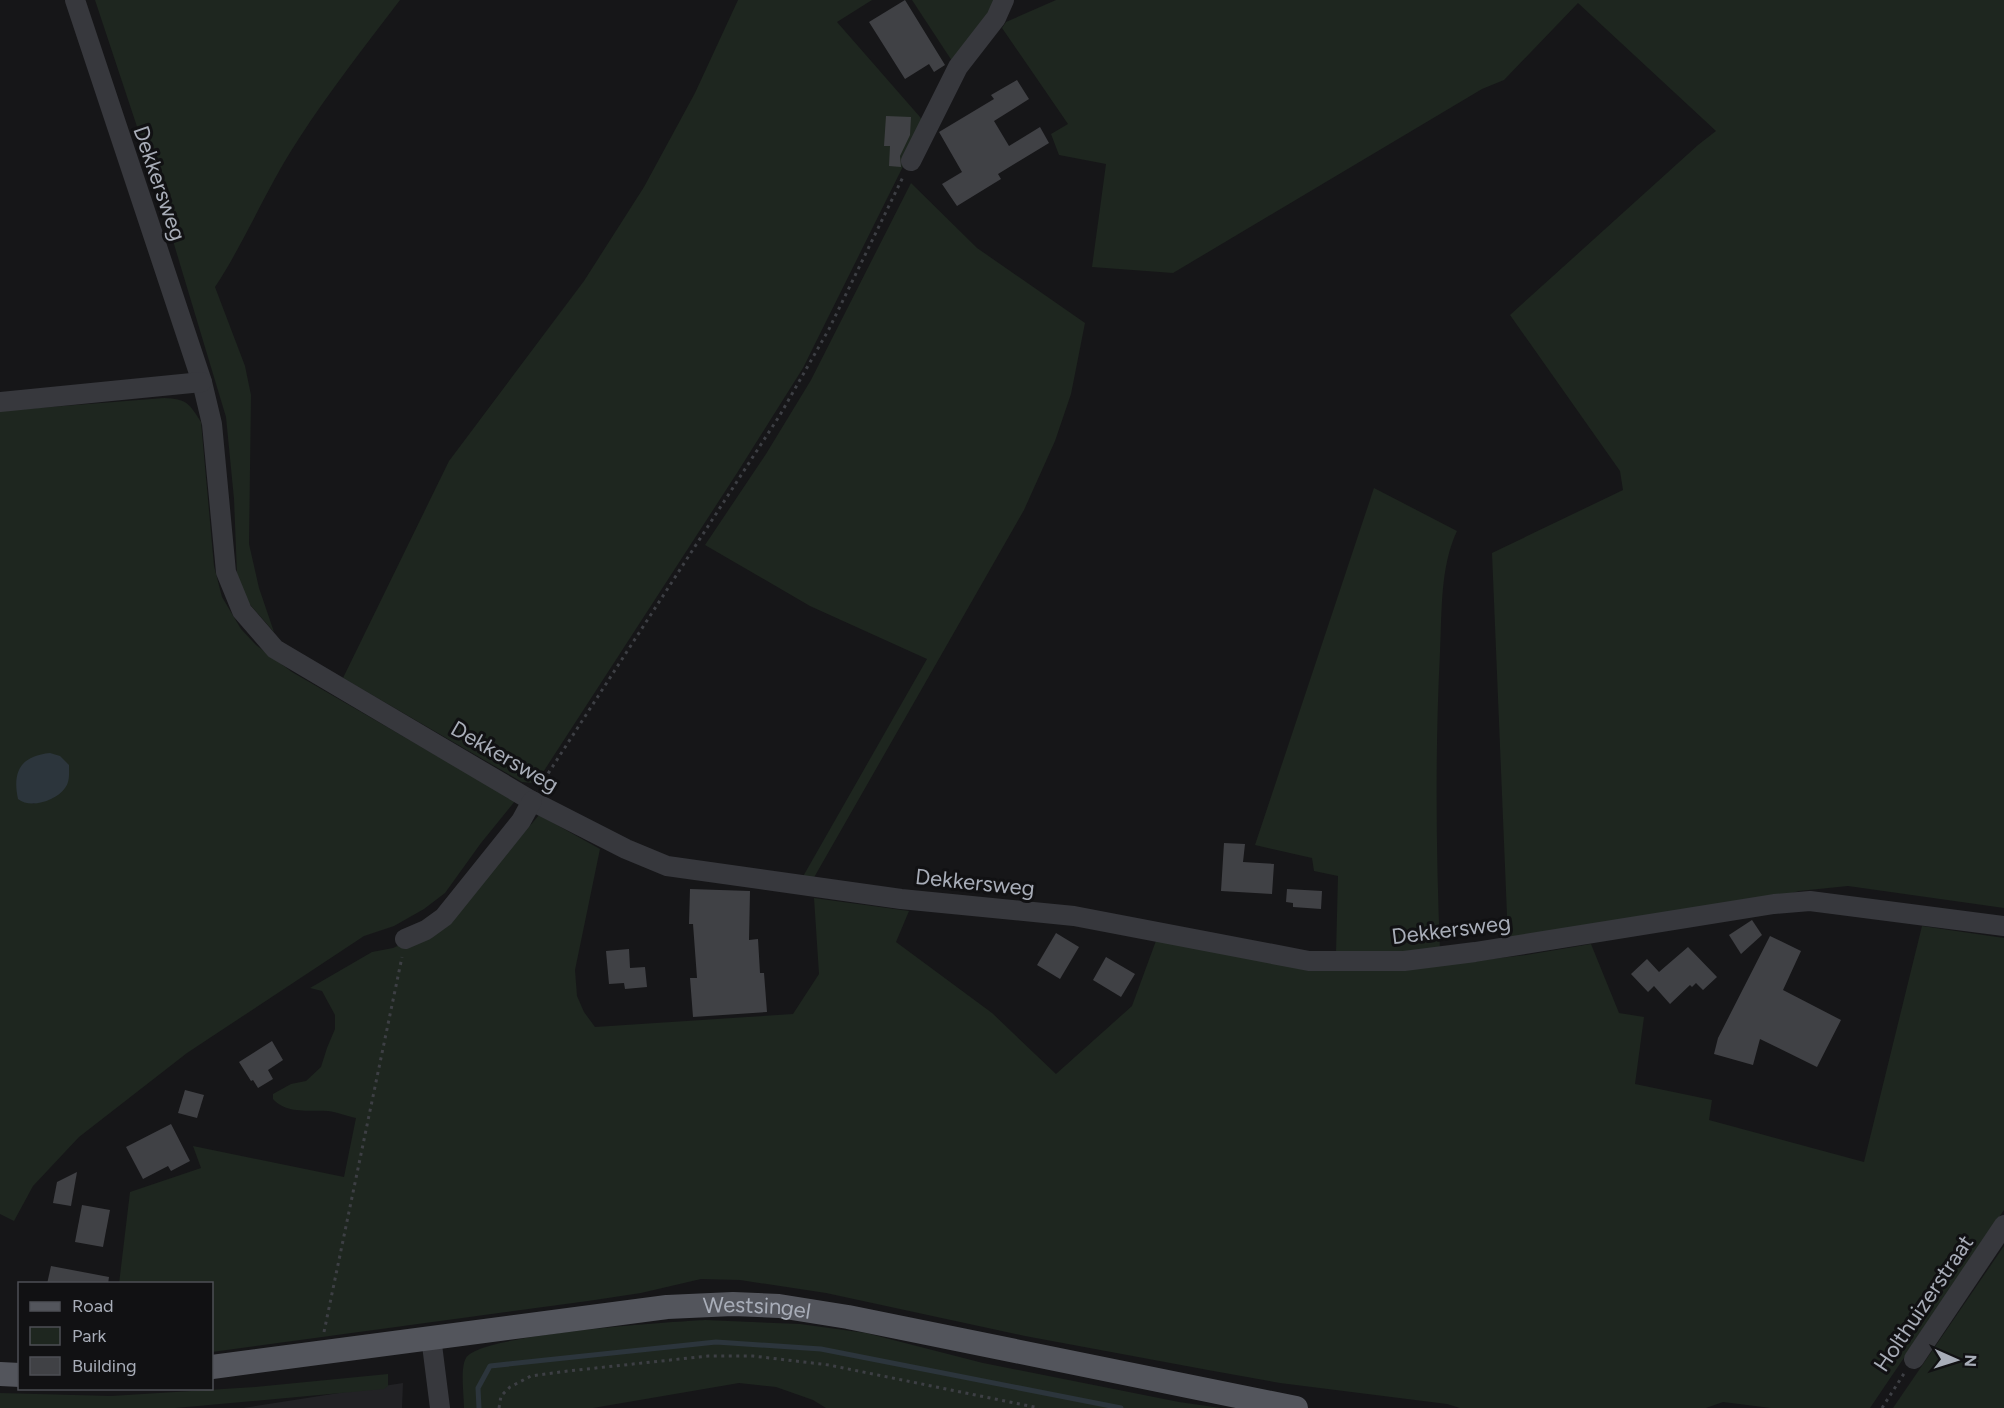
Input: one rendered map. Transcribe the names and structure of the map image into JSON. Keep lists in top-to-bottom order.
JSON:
{
  "streets": {
    "main road": ["Westsingel"],
    "street": ["Dekkersweg", "Holthuizerstraat"]
  },
  "legend": ["Road", "Park", "Building"],
  "north": "right"
}
